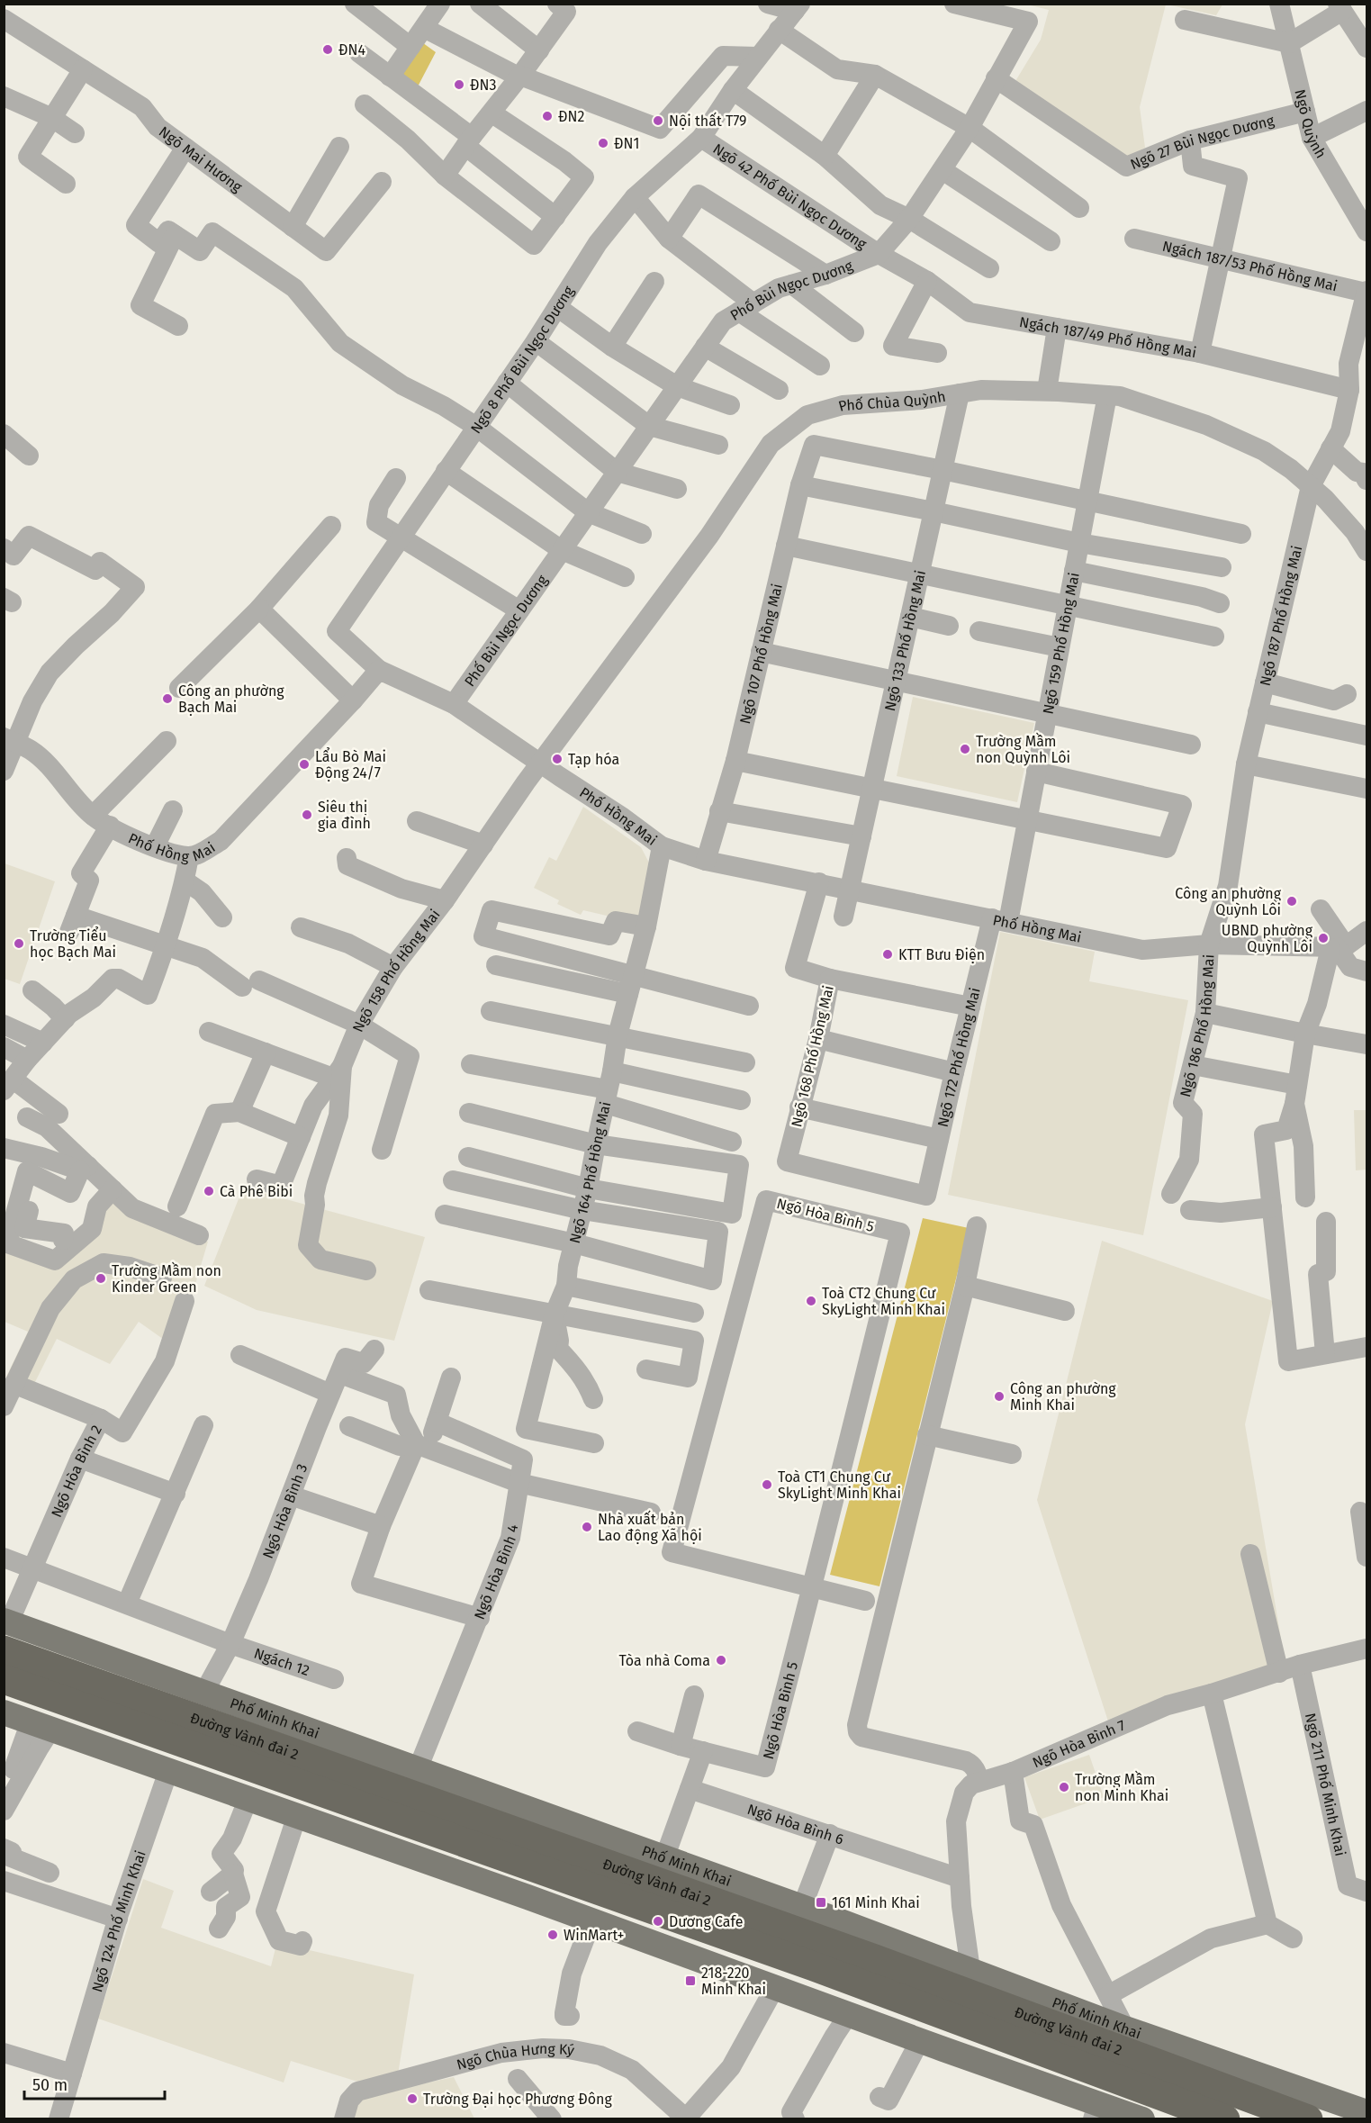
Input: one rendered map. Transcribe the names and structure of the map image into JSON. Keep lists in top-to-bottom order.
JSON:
{
  "streets": {
    "highway": ["Đường Vành đai 2"],
    "main road": ["Phố Minh Khai"],
    "street": [
      "Ngõ Quỳnh",
      "Ngõ 27 Bùi Ngọc Dương",
      "Ngõ Mai Hương",
      "Ngõ 42 Phố Bùi Ngọc Dương",
      "Ngách 187/53 Phố Hồng Mai",
      "Phố Bùi Ngọc Dương",
      "Ngách 187/49 Phố Hồng Mai",
      "Ngõ 8 Phố Bùi Ngọc Dương",
      "Phố Chùa Quỳnh",
      "Ngõ 187 Phố Hồng Mai",
      "Ngõ 133 Phố Hồng Mai",
      "Ngõ 159 Phố Hồng Mai",
      "Ngõ 107 Phố Hồng Mai",
      "Phố Hồng Mai",
      "Ngõ 158 Phố Hồng Mai",
      "Ngõ 186 Phố Hồng Mai",
      "Ngõ 168 Phố Hồng Mai",
      "Ngõ 172 Phố Hồng Mai",
      "Ngõ 164 Phố Hồng Mai",
      "Ngõ Hòa Bình 5",
      "Ngõ Hòa Bình 2",
      "Ngõ Hòa Bình 3",
      "Ngõ Hòa Bình 4",
      "Ngách 12",
      "Ngõ Hòa Bình 7",
      "Ngõ 211 Phố Minh Khai",
      "Ngõ Hòa Bình 6",
      "Ngõ 124 Phố Minh Khai",
      "Ngõ Chùa Hưng Ký"
    ]
  },
  "crossings": [
    ["Ngõ Quỳnh", "Ngõ 27 Bùi Ngọc Dương"],
    ["Ngõ 27 Bùi Ngọc Dương", "Phố Bùi Ngọc Dương"],
    ["Ngõ 42 Phố Bùi Ngọc Dương", "Phố Bùi Ngọc Dương"],
    ["Ngõ 42 Phố Bùi Ngọc Dương", "Ngách 187/49 Phố Hồng Mai"],
    ["Ngõ 42 Phố Bùi Ngọc Dương", "Ngõ 8 Phố Bùi Ngọc Dương"],
    ["Ngách 187/53 Phố Hồng Mai", "Ngõ 187 Phố Hồng Mai"],
    ["Phố Bùi Ngọc Dương", "Ngách 187/49 Phố Hồng Mai"],
    ["Phố Bùi Ngọc Dương", "Phố Hồng Mai"],
    ["Ngách 187/49 Phố Hồng Mai", "Ngõ 187 Phố Hồng Mai"],
    ["Ngõ 8 Phố Bùi Ngọc Dương", "Phố Hồng Mai"],
    ["Phố Chùa Quỳnh", "Ngõ 187 Phố Hồng Mai"],
    ["Phố Chùa Quỳnh", "Ngõ 133 Phố Hồng Mai"],
    ["Phố Chùa Quỳnh", "Ngõ 159 Phố Hồng Mai"],
    ["Phố Chùa Quỳnh", "Phố Hồng Mai"],
    ["Phố Chùa Quỳnh", "Ngõ 158 Phố Hồng Mai"],
    ["Ngõ 187 Phố Hồng Mai", "Phố Hồng Mai"],
    ["Ngõ 187 Phố Hồng Mai", "Ngõ 186 Phố Hồng Mai"],
    ["Ngõ 133 Phố Hồng Mai", "Ngõ 107 Phố Hồng Mai"],
    ["Ngõ 133 Phố Hồng Mai", "Phố Hồng Mai"],
    ["Ngõ 159 Phố Hồng Mai", "Phố Hồng Mai"],
    ["Ngõ 159 Phố Hồng Mai", "Ngõ 172 Phố Hồng Mai"],
    ["Ngõ 107 Phố Hồng Mai", "Phố Hồng Mai"],
    ["Phố Hồng Mai", "Ngõ 158 Phố Hồng Mai"],
    ["Phố Hồng Mai", "Ngõ 186 Phố Hồng Mai"],
    ["Phố Hồng Mai", "Ngõ 168 Phố Hồng Mai"],
    ["Phố Hồng Mai", "Ngõ 172 Phố Hồng Mai"],
    ["Phố Hồng Mai", "Ngõ 164 Phố Hồng Mai"],
    ["Ngõ 168 Phố Hồng Mai", "Ngõ 172 Phố Hồng Mai"],
    ["Ngõ Hòa Bình 2", "Ngách 12"],
    ["Ngõ Hòa Bình 2", "Phố Minh Khai"],
    ["Ngõ Hòa Bình 2", "Đường Vành đai 2"],
    ["Ngõ Hòa Bình 3", "Ngách 12"],
    ["Ngõ Hòa Bình 3", "Phố Minh Khai"],
    ["Ngõ Hòa Bình 4", "Phố Minh Khai"],
    ["Phố Minh Khai", "Đường Vành đai 2"],
    ["Ngõ Hòa Bình 7", "Ngõ 211 Phố Minh Khai"]
  ],
  "places": {
    "other": [
      "ĐN4",
      "ĐN3",
      "ĐN2",
      "Nội thất T79",
      "ĐN1",
      "Công an phường Bạch Mai",
      "Trường Mầm non Quỳnh Lôi",
      "Tạp hóa",
      "Lẩu Bò Mai Động 24/7",
      "Siêu thị gia đình",
      "Công an phường Quỳnh Lôi",
      "UBND phường Quỳnh Lôi",
      "Trường Tiểu học Bạch Mai",
      "KTT Bưu Điện",
      "Cà Phê Bibi",
      "Trường Mầm non Kinder Green",
      "Toà CT2 Chung Cư SkyLight Minh Khai",
      "Công an phường Minh Khai",
      "Toà CT1 Chung Cư SkyLight Minh Khai",
      "Nhà xuất bản Lao động Xã hội",
      "Tòa nhà Coma",
      "Trường Mầm non Minh Khai",
      "Dương Cafe",
      "WinMart+",
      "Trường Đại học Phương Đông"
    ],
    "transit": ["161 Minh Khai", "218-220 Minh Khai"]
  },
  "scale_bar": "50 m"
}
